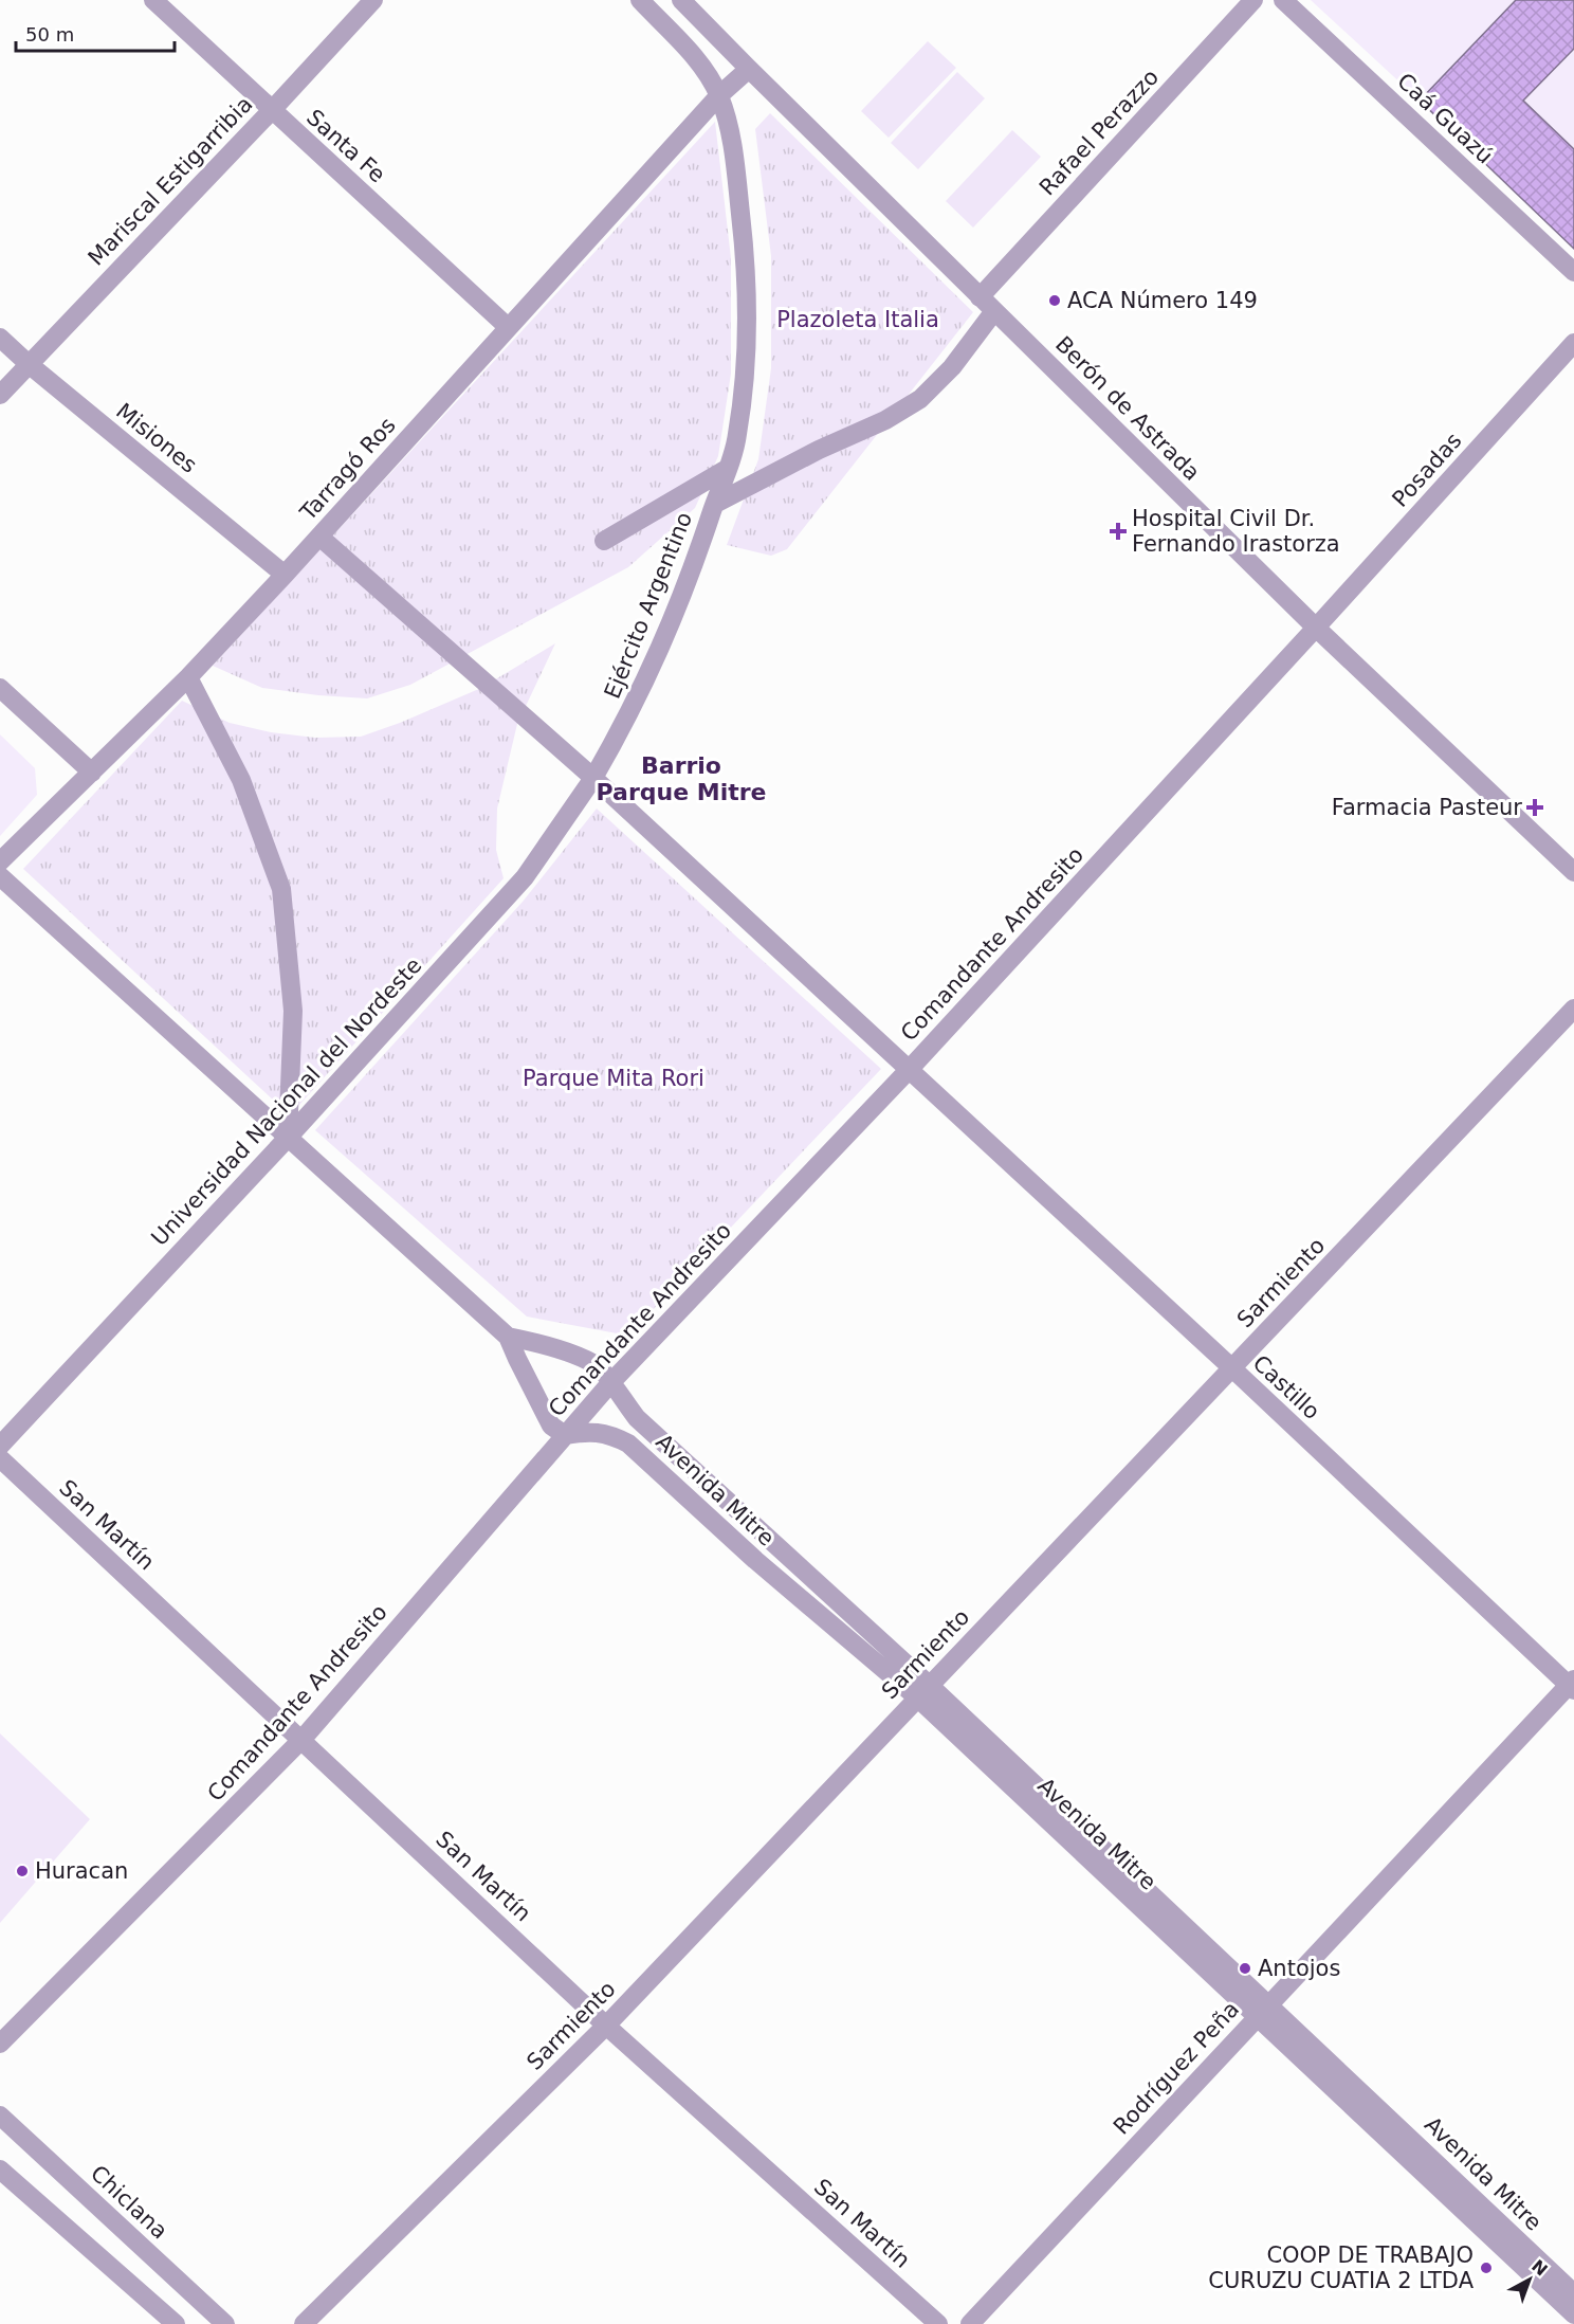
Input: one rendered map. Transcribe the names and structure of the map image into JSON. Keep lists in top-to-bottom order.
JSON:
{
  "streets": {
    "street": [
      "Caá Guazú",
      "Rafael Perazzo",
      "Santa Fe",
      "Mariscal Estigarribia",
      "Berón de Astrada",
      "Misiones",
      "Tarragó Ros",
      "Posadas",
      "Ejército Argentino",
      "Comandante Andresito",
      "Universidad Nacional del Nordeste",
      "Sarmiento",
      "Castillo",
      "Avenida Mitre",
      "San Martín",
      "Rodríguez Peña",
      "Chiclana"
    ]
  },
  "crossings": [
    ["Rafael Perazzo", "Berón de Astrada"],
    ["Santa Fe", "Mariscal Estigarribia"],
    ["Santa Fe", "Tarragó Ros"],
    ["Mariscal Estigarribia", "Misiones"],
    ["Berón de Astrada", "Tarragó Ros"],
    ["Berón de Astrada", "Posadas"],
    ["Berón de Astrada", "Comandante Andresito"],
    ["Misiones", "Tarragó Ros"],
    ["Tarragó Ros", "Ejército Argentino"],
    ["Posadas", "Comandante Andresito"],
    ["Ejército Argentino", "Universidad Nacional del Nordeste"],
    ["Comandante Andresito", "Castillo"],
    ["Comandante Andresito", "Avenida Mitre"],
    ["Comandante Andresito", "San Martín"],
    ["Sarmiento", "Castillo"],
    ["Sarmiento", "Avenida Mitre"],
    ["Sarmiento", "San Martín"],
    ["Castillo", "Rodríguez Peña"],
    ["Avenida Mitre", "Rodríguez Peña"]
  ],
  "districts": ["Barrio Parque Mitre"],
  "parks": ["Plazoleta Italia", "Parque Mita Rori"],
  "places": {
    "other": [
      "ACA Número 149",
      "Huracan",
      "Antojos",
      "COOP DE TRABAJO CURUZU CUATIA 2 LTDA"
    ],
    "health": ["Hospital Civil Dr. Fernando Irastorza", "Farmacia Pasteur"]
  },
  "scale_bar": "50 m",
  "north": "top right"
}
